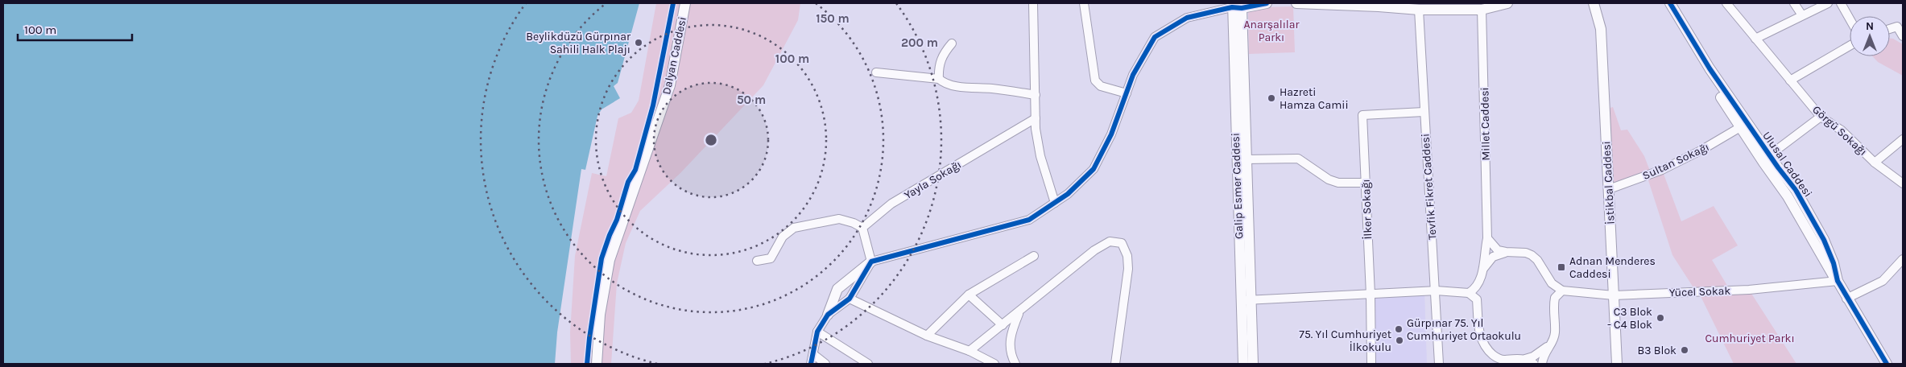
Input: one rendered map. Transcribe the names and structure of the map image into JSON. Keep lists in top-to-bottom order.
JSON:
{
  "streets": {
    "street": [
      "Dalyan Caddesi",
      "Millet Caddesi",
      "Görgü Sokağı",
      "Sultan Sokağı",
      "Yayla Sokağı",
      "İstikbal Caddesi",
      "Galip Esmer Caddesi",
      "Tevfik Fikret Caddesi",
      "İlker Sokağı",
      "Yücel Sokak"
    ],
    "cycle path": ["Ulusal Caddesi"]
  },
  "crossings": [
    ["Sultan Sokağı", "İstikbal Caddesi"],
    ["İstikbal Caddesi", "Yücel Sokak"],
    ["Tevfik Fikret Caddesi", "İlker Sokağı"]
  ],
  "parks": ["Anarşalılar Parkı", "Cumhuriyet Parkı"],
  "places": {
    "other": [
      "Beylikdüzü Gürpınar Sahili Halk Plajı",
      "Hazreti Hamza Camii",
      "C3 Blok - C4 Blok",
      "Gürpınar 75. Yıl Cumhuriyet Ortaokulu",
      "75. Yıl Cumhuriyet İlkokulu",
      "B3 Blok"
    ],
    "transit": ["Adnan Menderes Caddesi"]
  },
  "scale_bar": "100 m",
  "north": "top",
  "rings": [
    "150 m",
    "200 m",
    "100 m",
    "50 m"
  ]
}
